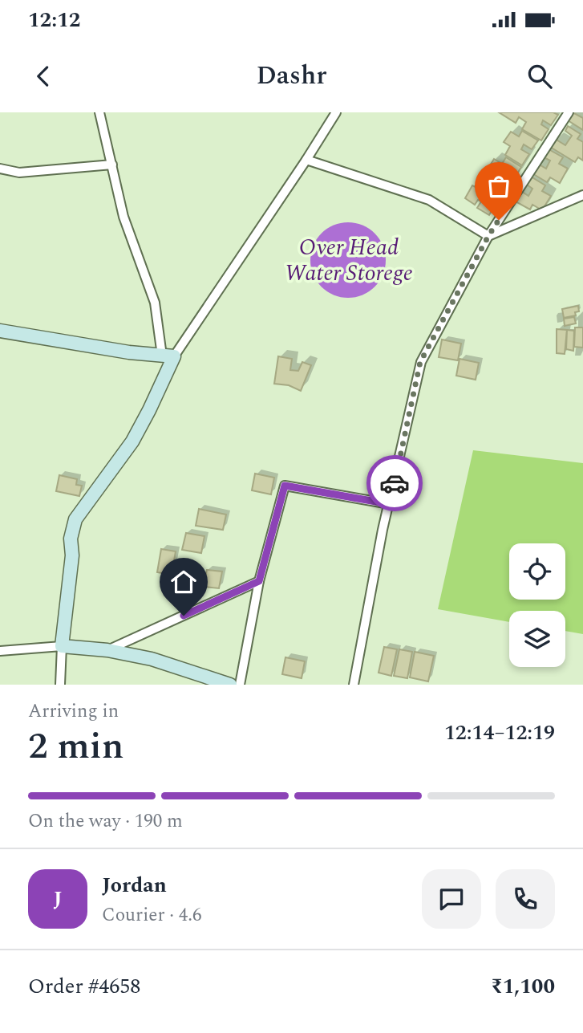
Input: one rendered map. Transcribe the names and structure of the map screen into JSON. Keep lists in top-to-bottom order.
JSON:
{
  "water": ["Over Head Water Storege"],
  "page": {
    "status": "12:12",
    "header": "Dashr",
    "heading": ["2 min", "Arriving in", "12:14–12:19"],
    "panel": [
      "Jordan",
      "Courier · 4.6",
      "Order #4658",
      "₹1,100"
    ],
    "bar": "On the way · 190 m",
    "round": "J"
  }
}
